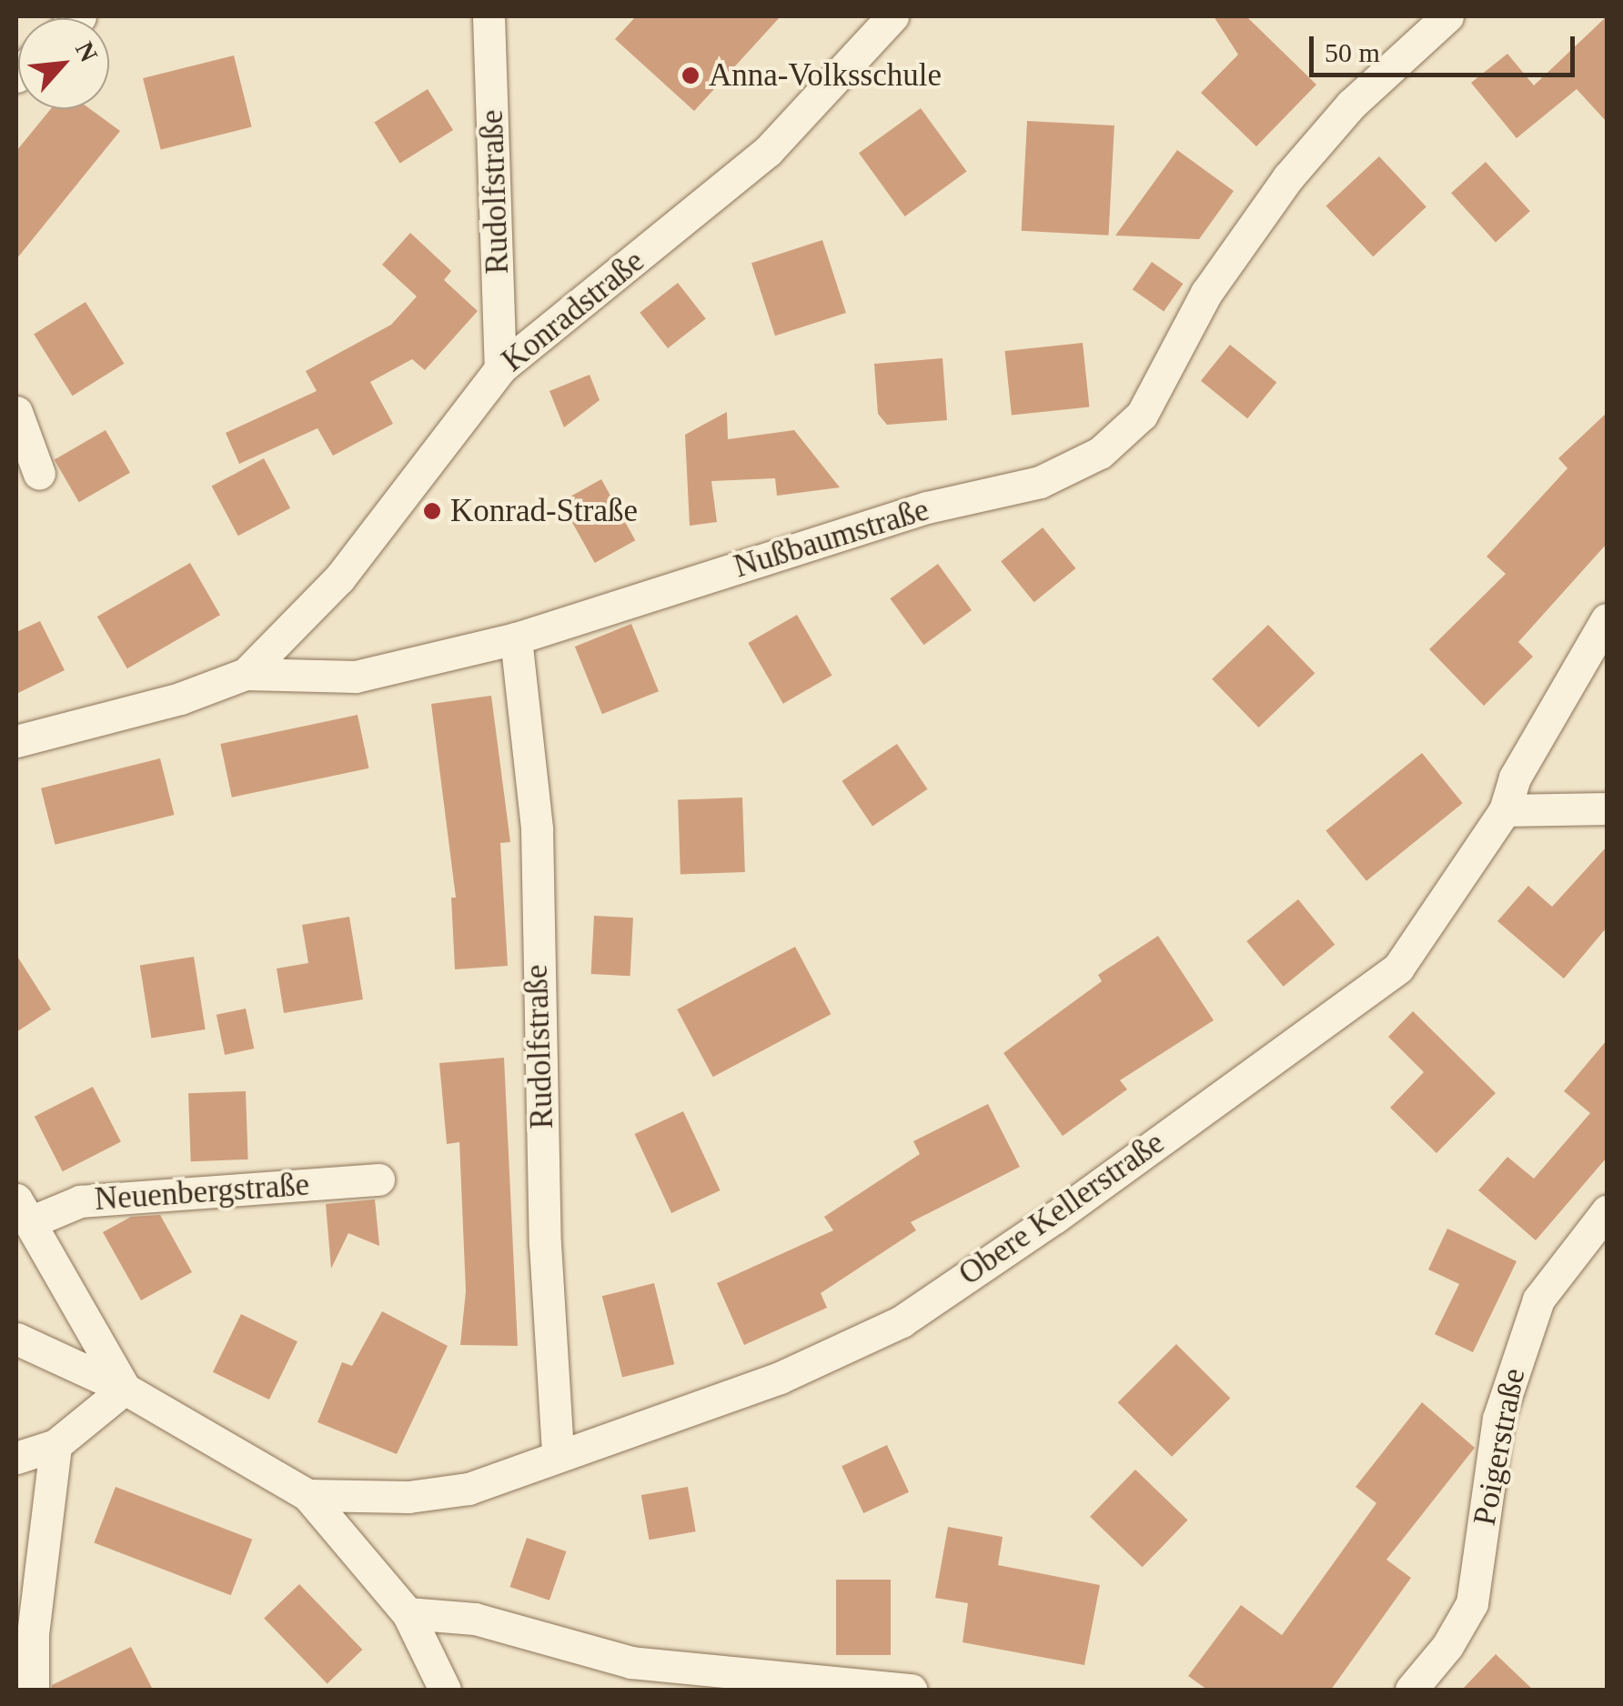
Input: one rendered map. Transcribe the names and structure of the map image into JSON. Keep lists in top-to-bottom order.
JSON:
{
  "streets": {
    "street": [
      "Rudolfstraße",
      "Konradstraße",
      "Nußbaumstraße",
      "Neuenbergstraße",
      "Obere Kellerstraße",
      "Poigerstraße"
    ]
  },
  "crossings": [
    ["Rudolfstraße", "Konradstraße"],
    ["Rudolfstraße", "Nußbaumstraße"],
    ["Rudolfstraße", "Obere Kellerstraße"],
    ["Konradstraße", "Nußbaumstraße"]
  ],
  "places": ["Anna-Volksschule", "Konrad-Straße"],
  "scale_bar": "50 m",
  "north": "top right"
}
